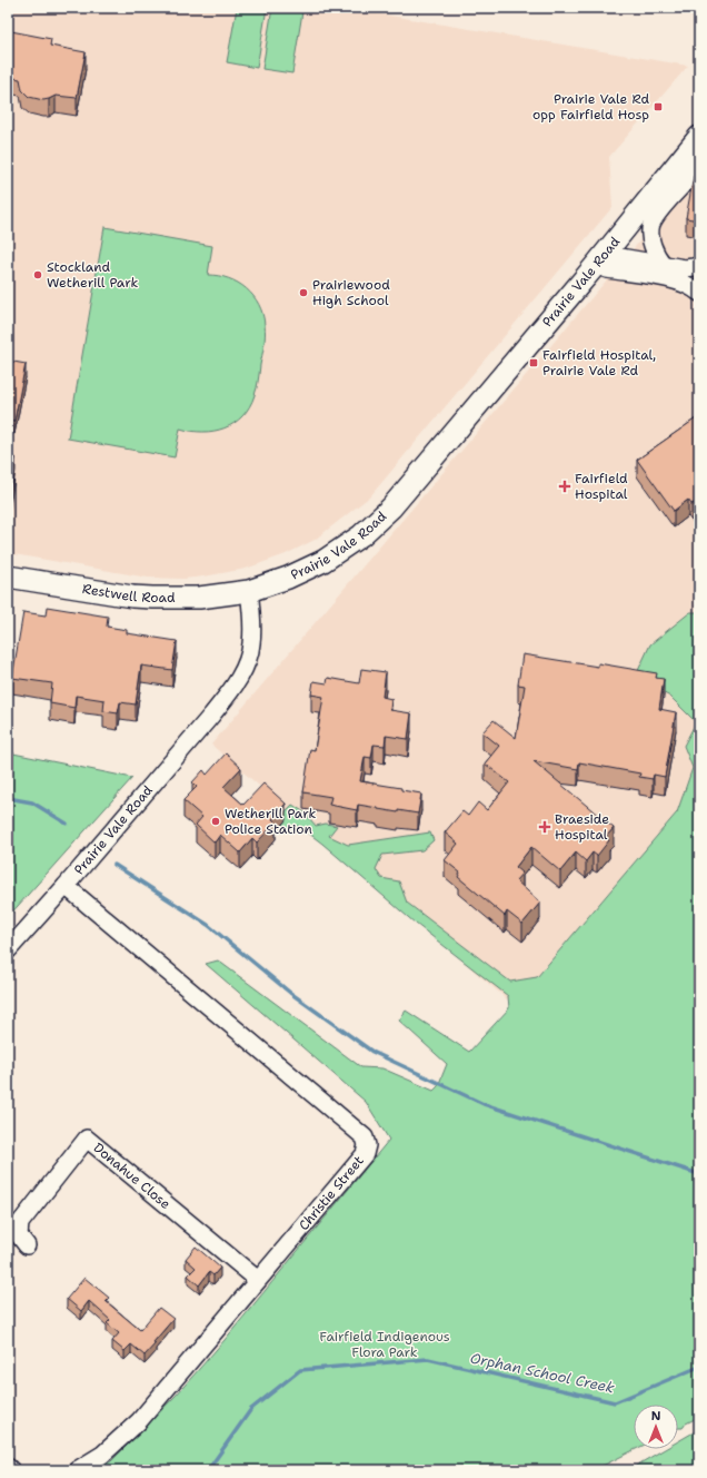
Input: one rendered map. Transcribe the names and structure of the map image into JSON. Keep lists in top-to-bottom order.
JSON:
{
  "streets": {
    "main road": ["Prairie Vale Road", "Restwell Road"],
    "street": ["Donahue Close", "Christie Street"]
  },
  "crossings": [
    ["Prairie Vale Road", "Restwell Road"],
    ["Prairie Vale Road", "Christie Street"],
    ["Donahue Close", "Christie Street"]
  ],
  "water": ["Orphan School Creek"],
  "parks": ["Fairfield Indigenous Flora Park"],
  "places": {
    "transit": ["Prairie Vale Rd opp Fairfield Hosp", "Fairfield Hospital, Prairie Vale Rd"],
    "other": ["Stockland Wetherill Park", "Prairiewood High School", "Wetherill Park Police Station"],
    "health": ["Fairfield Hospital", "Braeside Hospital"]
  },
  "north": "top"
}
